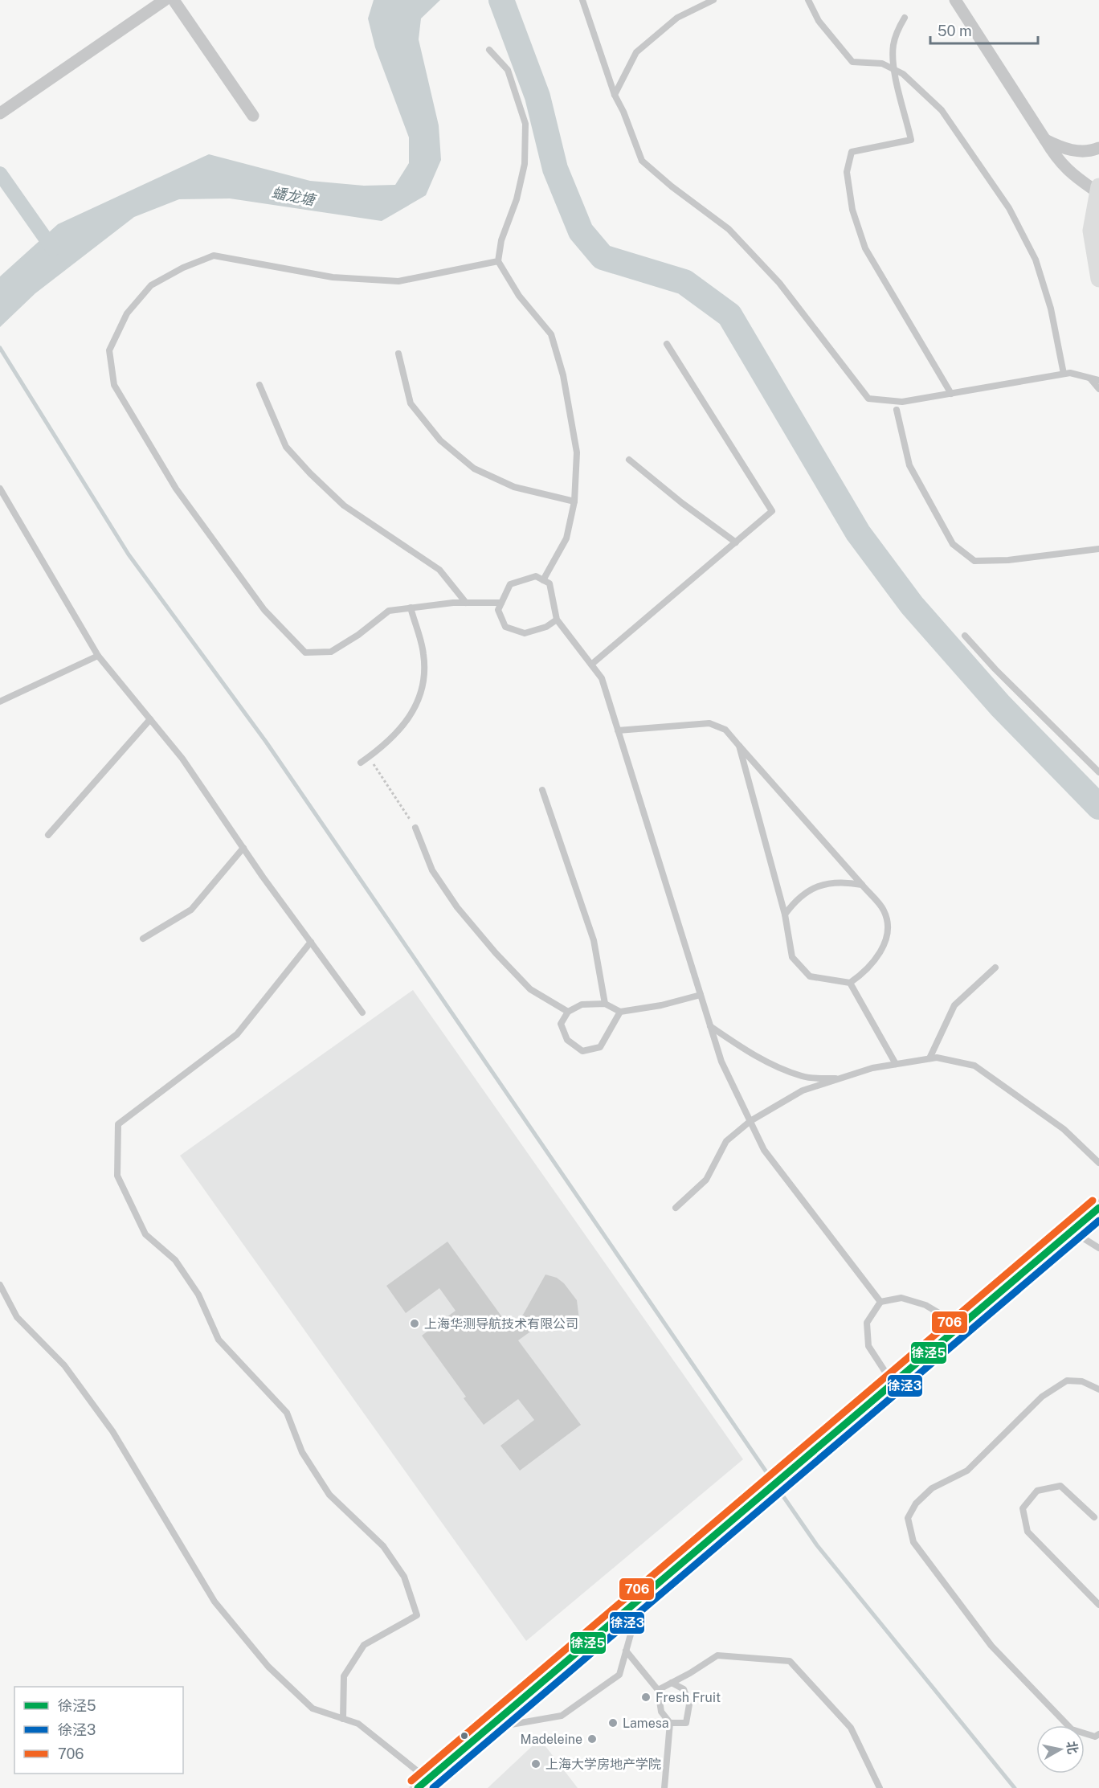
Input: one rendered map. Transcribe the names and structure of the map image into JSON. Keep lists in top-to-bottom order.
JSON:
{
  "water": ["蟠龙塘"],
  "places": [
    "上海华测导航技术有限公司",
    "Fresh Fruit",
    "Lamesa",
    "Madeleine",
    "上海大学房地产学院"
  ],
  "lines": ["transit line 706", "transit line 徐泾5", "transit line 徐泾3"],
  "legend": ["徐泾5", "徐泾3", "706"],
  "scale_bar": "50 m",
  "north": "right"
}
